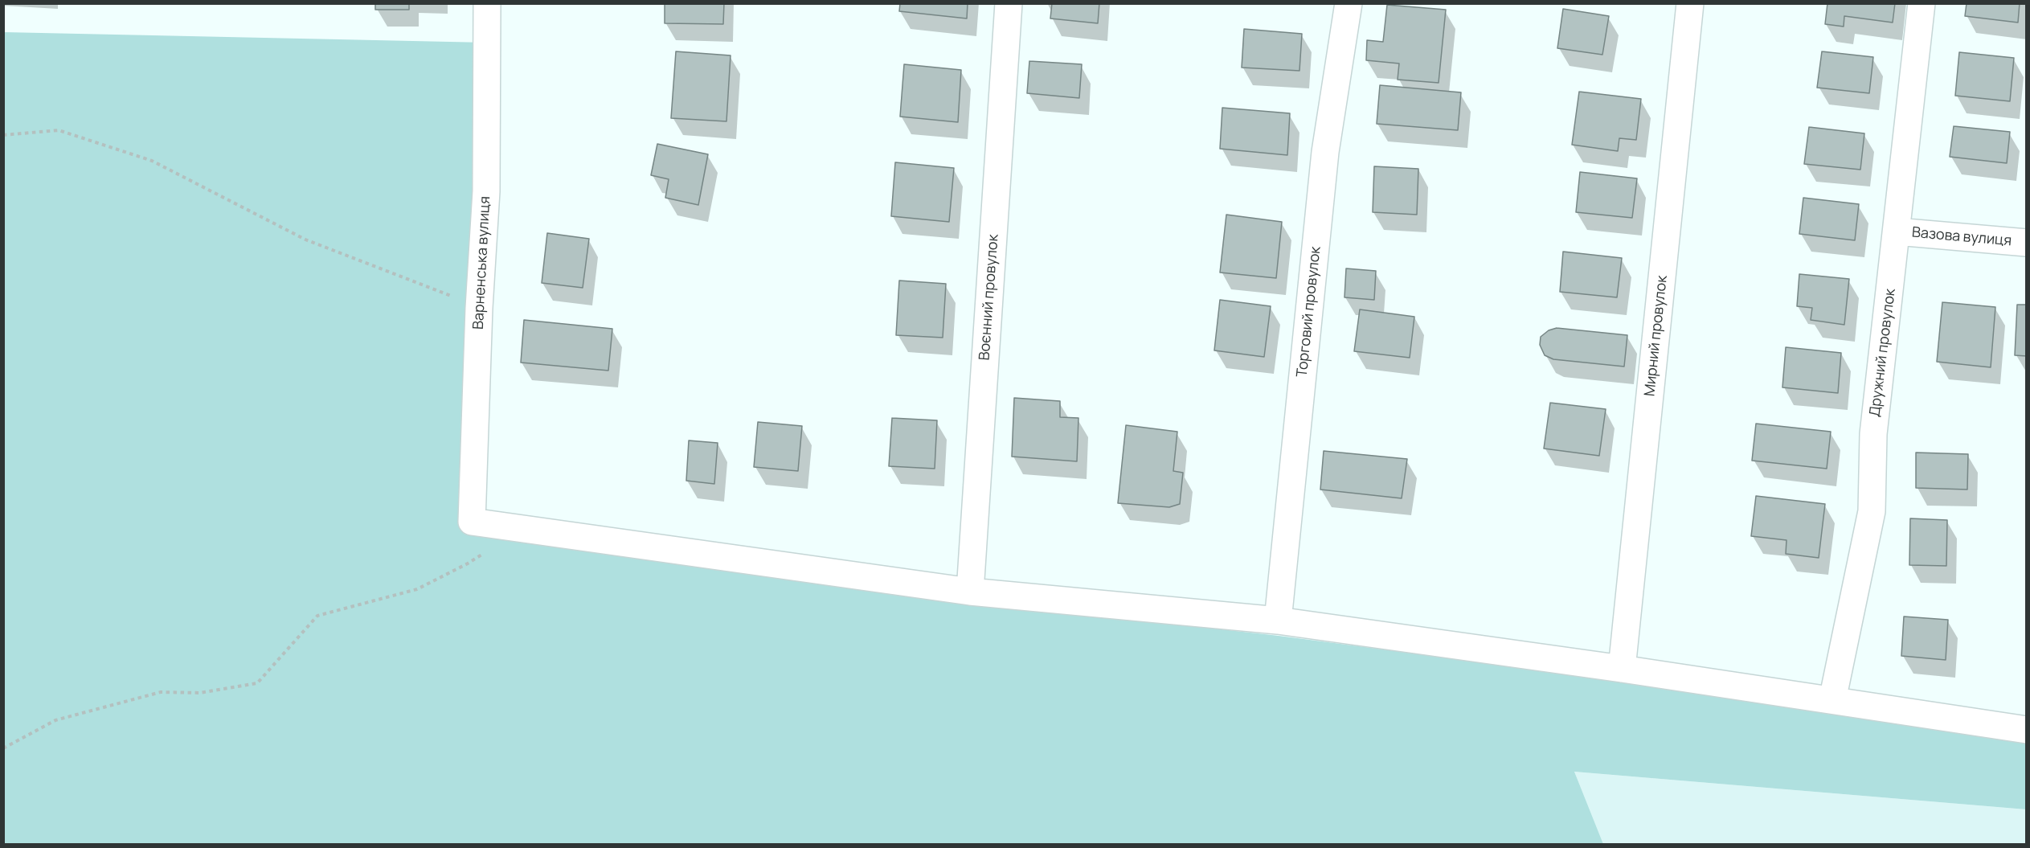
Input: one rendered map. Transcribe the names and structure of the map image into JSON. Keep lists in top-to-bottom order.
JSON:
{
  "streets": {
    "street": [
      "Вазова вулиця",
      "Варненська вулиця",
      "Воєнний провулок",
      "Торговий провулок",
      "Мирний провулок",
      "Дружний провулок"
    ]
  },
  "crossings": [
    ["Вазова вулиця", "Дружний провулок"]
  ]
}
